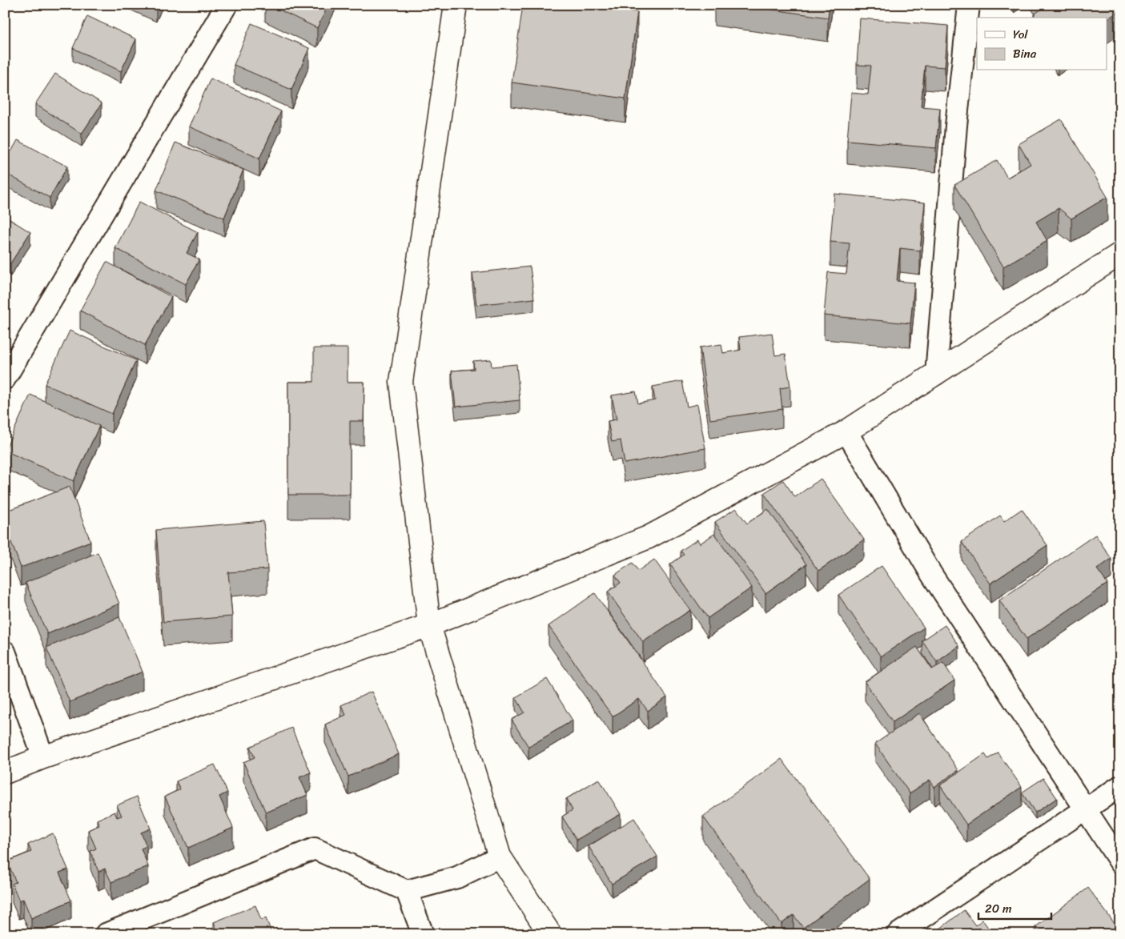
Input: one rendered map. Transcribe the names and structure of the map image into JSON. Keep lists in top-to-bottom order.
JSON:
{
  "legend": ["Yol", "Bina"],
  "scale_bar": "20 m"
}
